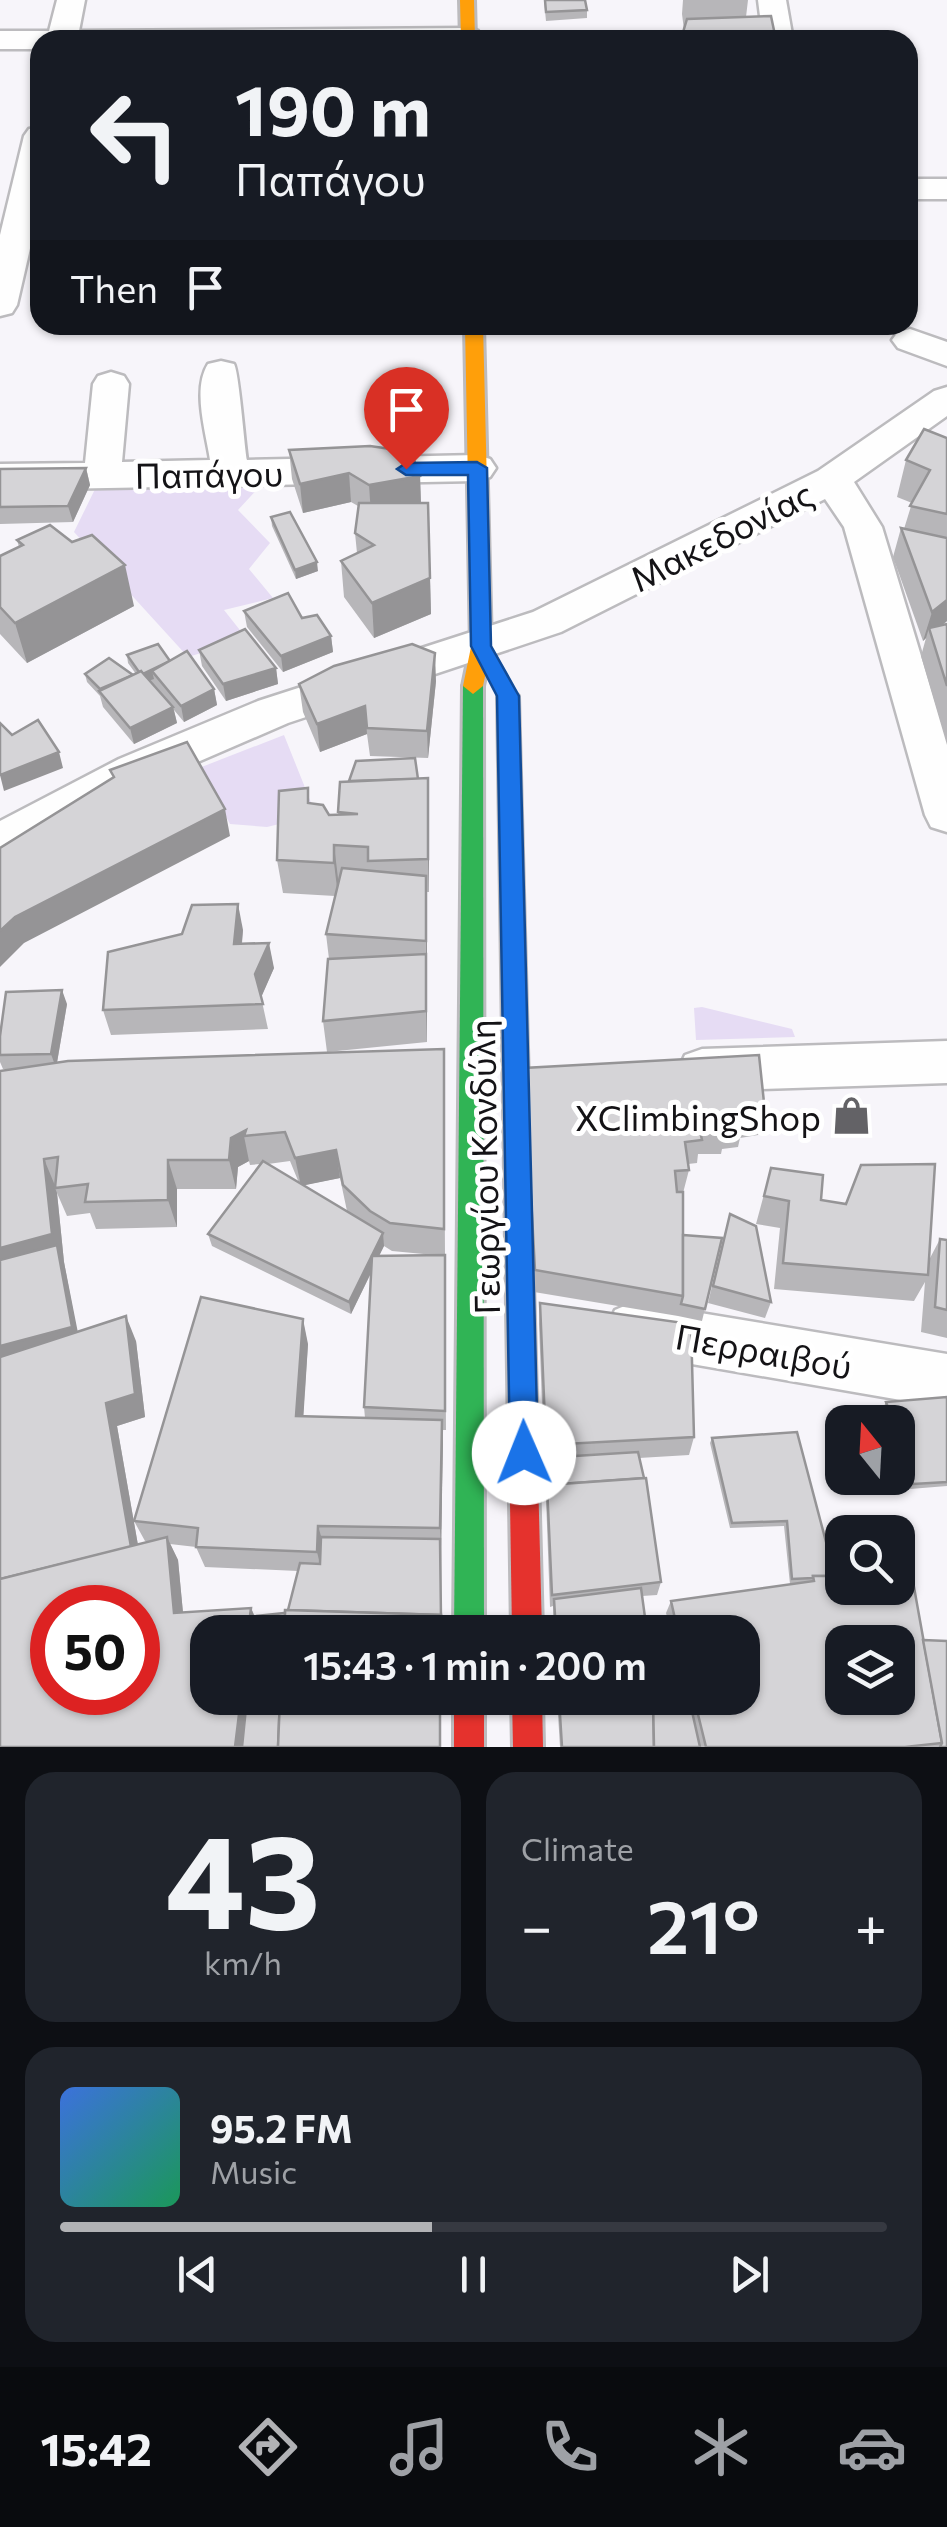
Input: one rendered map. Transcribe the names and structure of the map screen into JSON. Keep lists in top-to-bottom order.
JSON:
{
  "streets": {
    "main road": ["Γεωργίου Κονδύλη"],
    "street": ["Παπάγου", "Μακεδονίας", "Περραιβού"]
  },
  "crossings": [
    ["Παπάγου", "Γεωργίου Κονδύλη"],
    ["Μακεδονίας", "Γεωργίου Κονδύλη"],
    ["Γεωργίου Κονδύλη", "Περραιβού"]
  ],
  "places": {
    "shop": ["XClimbingShop"]
  },
  "north": "top",
  "page": {
    "turn": ["190 m", "Παπάγου"],
    "then": "Then",
    "limit": "50",
    "trip": "15:43 · 1 min · 200 m",
    "tile": [
      ["43", "km/h"],
      "Climate"
    ],
    "heat": ["−", "21°", "+"],
    "song": ["95.2 FM", "Music"],
    "tabs": "15:42"
  }
}
